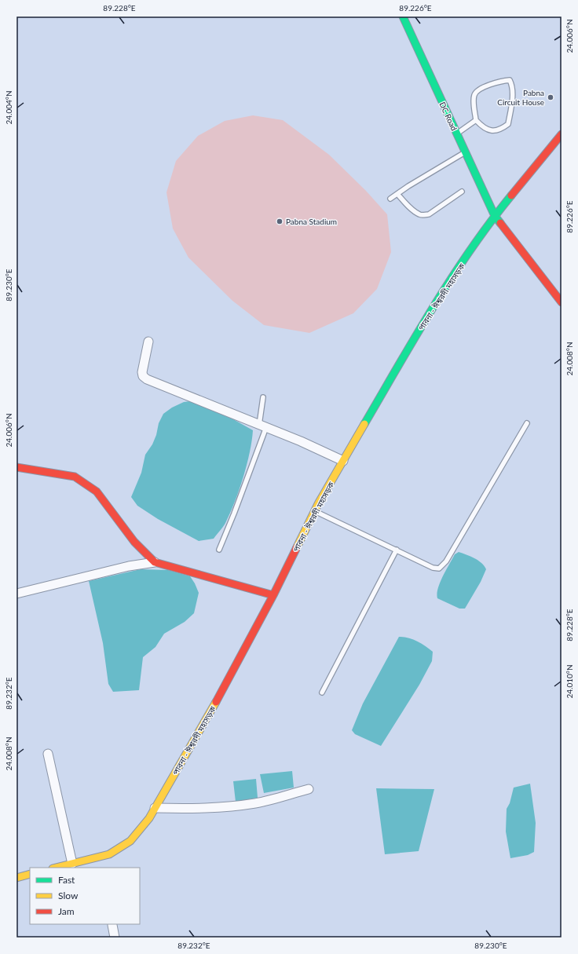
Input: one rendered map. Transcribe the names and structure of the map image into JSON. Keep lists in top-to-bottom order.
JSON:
{
  "streets": {
    "main road": ["DC Road", "পাবনা - ঈশ্বরদী মহাসড়ক"]
  },
  "crossings": [
    ["DC Road", "পাবনা - ঈশ্বরদী মহাসড়ক"]
  ],
  "places": ["Pabna Circuit House", "Pabna Stadium"],
  "legend": ["Fast", "Slow", "Jam"],
  "coordinates": [
    "89.228°E",
    "89.226°E",
    "24.006°N",
    "24.004°N",
    "89.230°E",
    "24.008°N",
    "24.010°N",
    "89.232°E"
  ]
}
